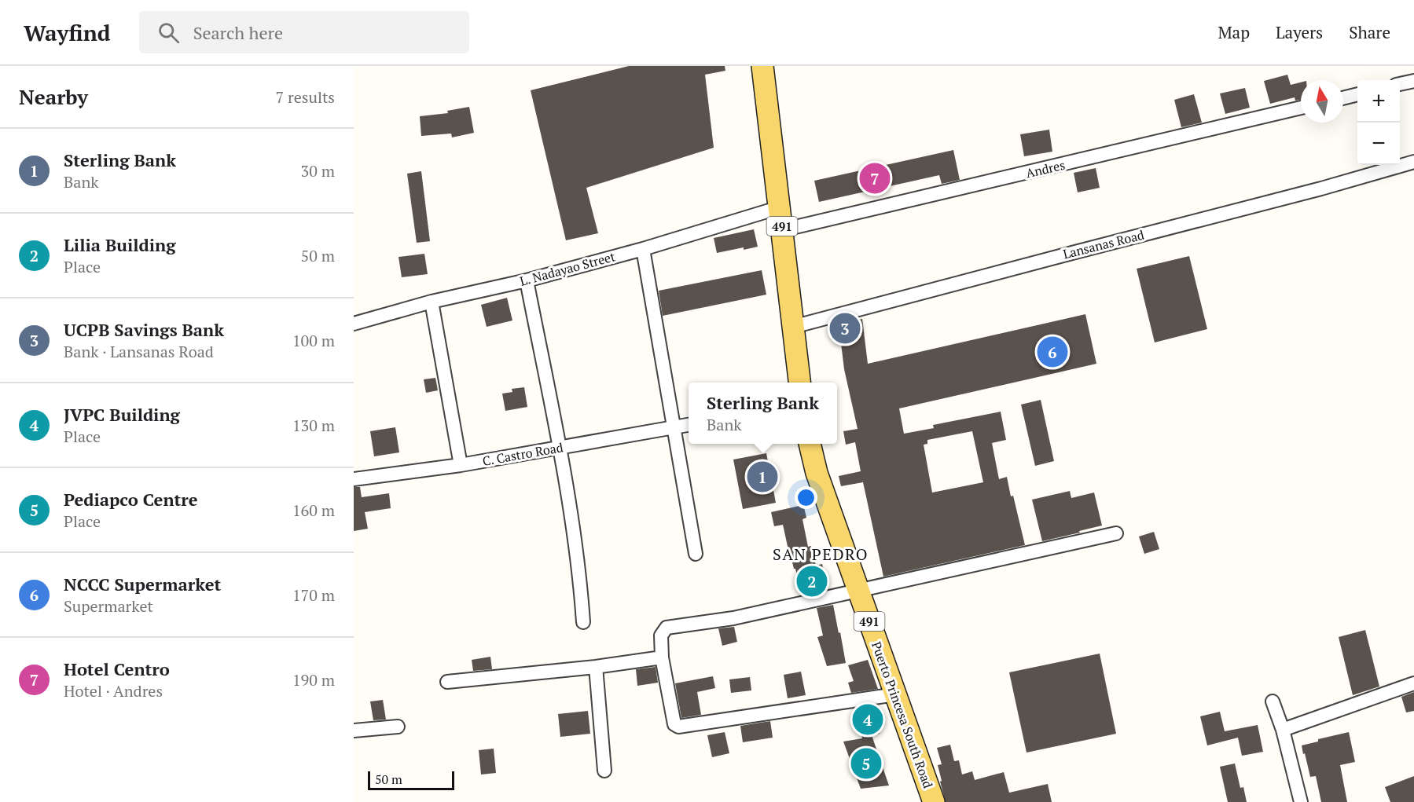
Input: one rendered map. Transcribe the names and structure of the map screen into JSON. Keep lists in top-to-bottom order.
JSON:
{
  "streets": {
    "main road": ["491", "Puerto Princesa South Road"],
    "street": [
      "Andres",
      "Lansanas Road",
      "L. Nadayao Street",
      "C. Castro Road"
    ]
  },
  "crossings": [
    ["Andres", "491"],
    ["491", "Lansanas Road"],
    ["491", "L. Nadayao Street"]
  ],
  "districts": ["SAN PEDRO"],
  "scale_bar": "50 m",
  "north": "top",
  "page": {
    "header": "Wayfind",
    "search": "Search here",
    "nav": ["Map", "Layers", "Share"],
    "heading": ["Nearby", "7 results"],
    "map_buttons": ["+", "−"],
    "list": [
      {
        "mark": "1",
        "name": "Sterling Bank",
        "note": "Bank",
        "value": "30 m"
      },
      {
        "mark": "2",
        "name": "Lilia Building",
        "note": "Place",
        "value": "50 m"
      },
      {
        "mark": "3",
        "name": "UCPB Savings Bank",
        "note": "Bank · Lansanas Road",
        "value": "100 m"
      },
      {
        "mark": "4",
        "name": "JVPC Building",
        "note": "Place",
        "value": "130 m"
      },
      {
        "mark": "5",
        "name": "Pediapco Centre",
        "note": "Place",
        "value": "160 m"
      },
      {
        "mark": "6",
        "name": "NCCC Supermarket",
        "note": "Supermarket",
        "value": "170 m"
      },
      {
        "mark": "7",
        "name": "Hotel Centro",
        "note": "Hotel · Andres",
        "value": "190 m"
      }
    ],
    "pins": [
      "7",
      "3",
      "6",
      "1",
      "2",
      "4",
      "5"
    ],
    "popup": ["Sterling Bank", "Bank"],
    "scale": "50 m"
  }
}
